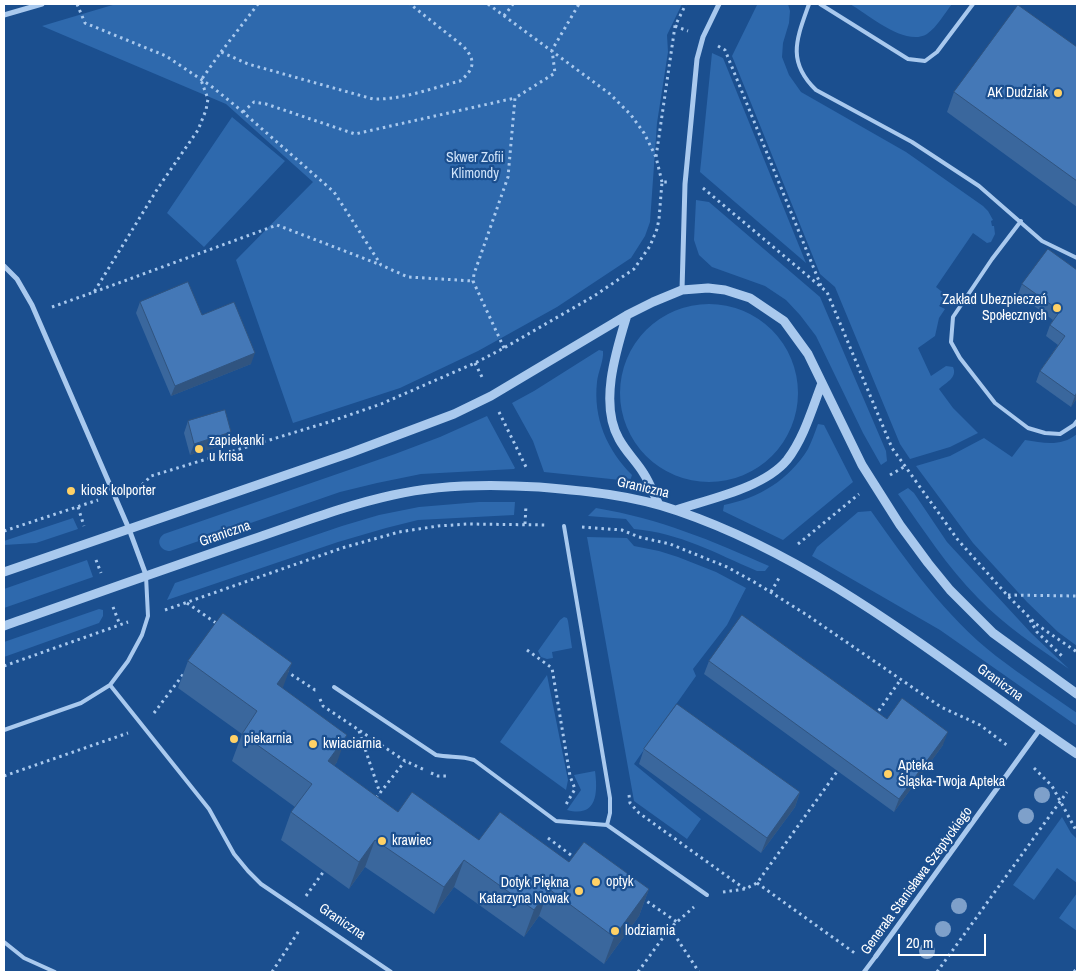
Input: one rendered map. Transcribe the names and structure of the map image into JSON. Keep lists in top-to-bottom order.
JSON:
{
  "streets": {
    "street": ["Graniczna", "Generała Stanisława Szeptyckiego"]
  },
  "crossings": [
    ["Graniczna", "Generała Stanisława Szeptyckiego"]
  ],
  "parks": ["Skwer Zofii Klimondy"],
  "places": [
    "AK Dudziak",
    "Zakład Ubezpieczeń Społecznych",
    "zapiekanki u krisa",
    "kiosk kolporter",
    "piekarnia",
    "kwiaciarnia",
    "Apteka Śląska-Twoja Apteka",
    "krawiec",
    "optyk",
    "Dotyk Piękna Katarzyna Nowak",
    "lodziarnia"
  ],
  "scale_bar": "20 m"
}
